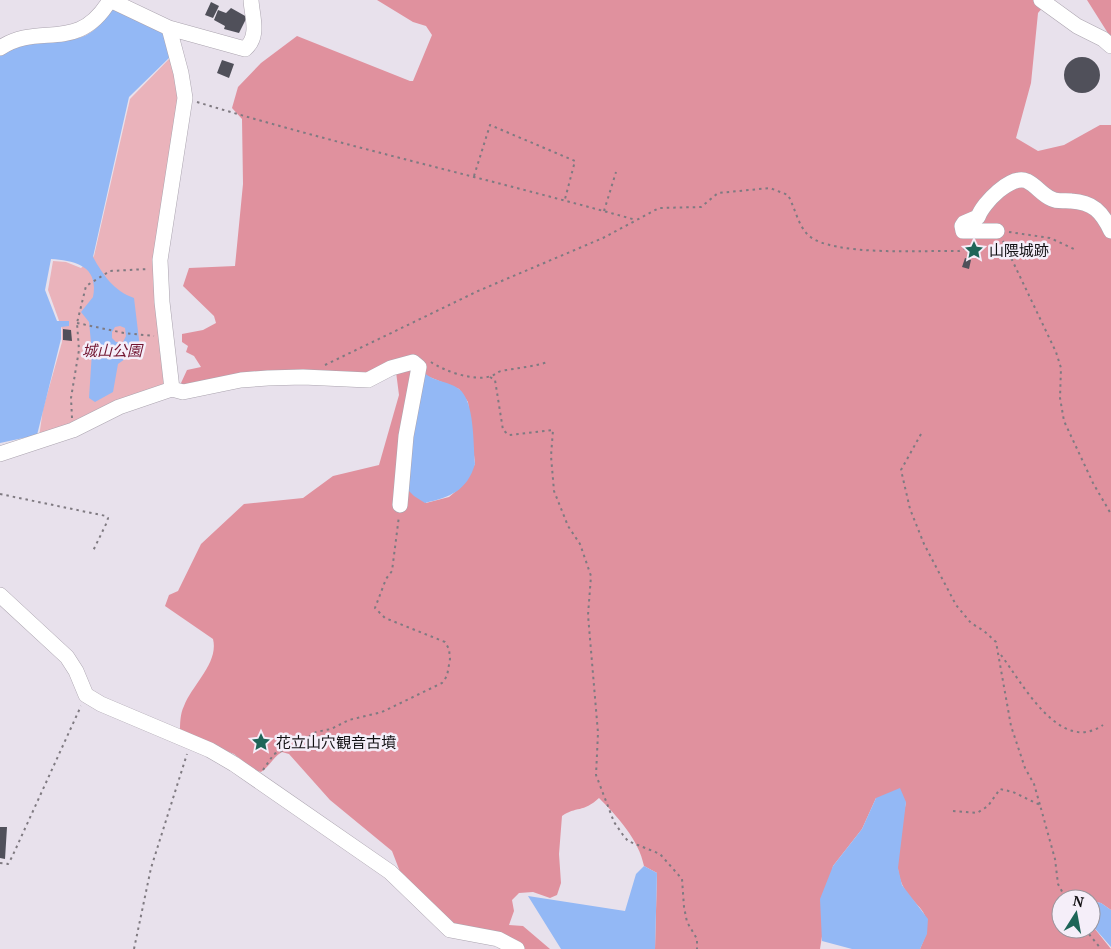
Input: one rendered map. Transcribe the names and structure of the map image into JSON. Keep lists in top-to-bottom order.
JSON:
{
  "parks": ["城山公園"],
  "places": {
    "place": ["山隈城跡", "花立山穴観音古墳"]
  },
  "north": "top"
}
